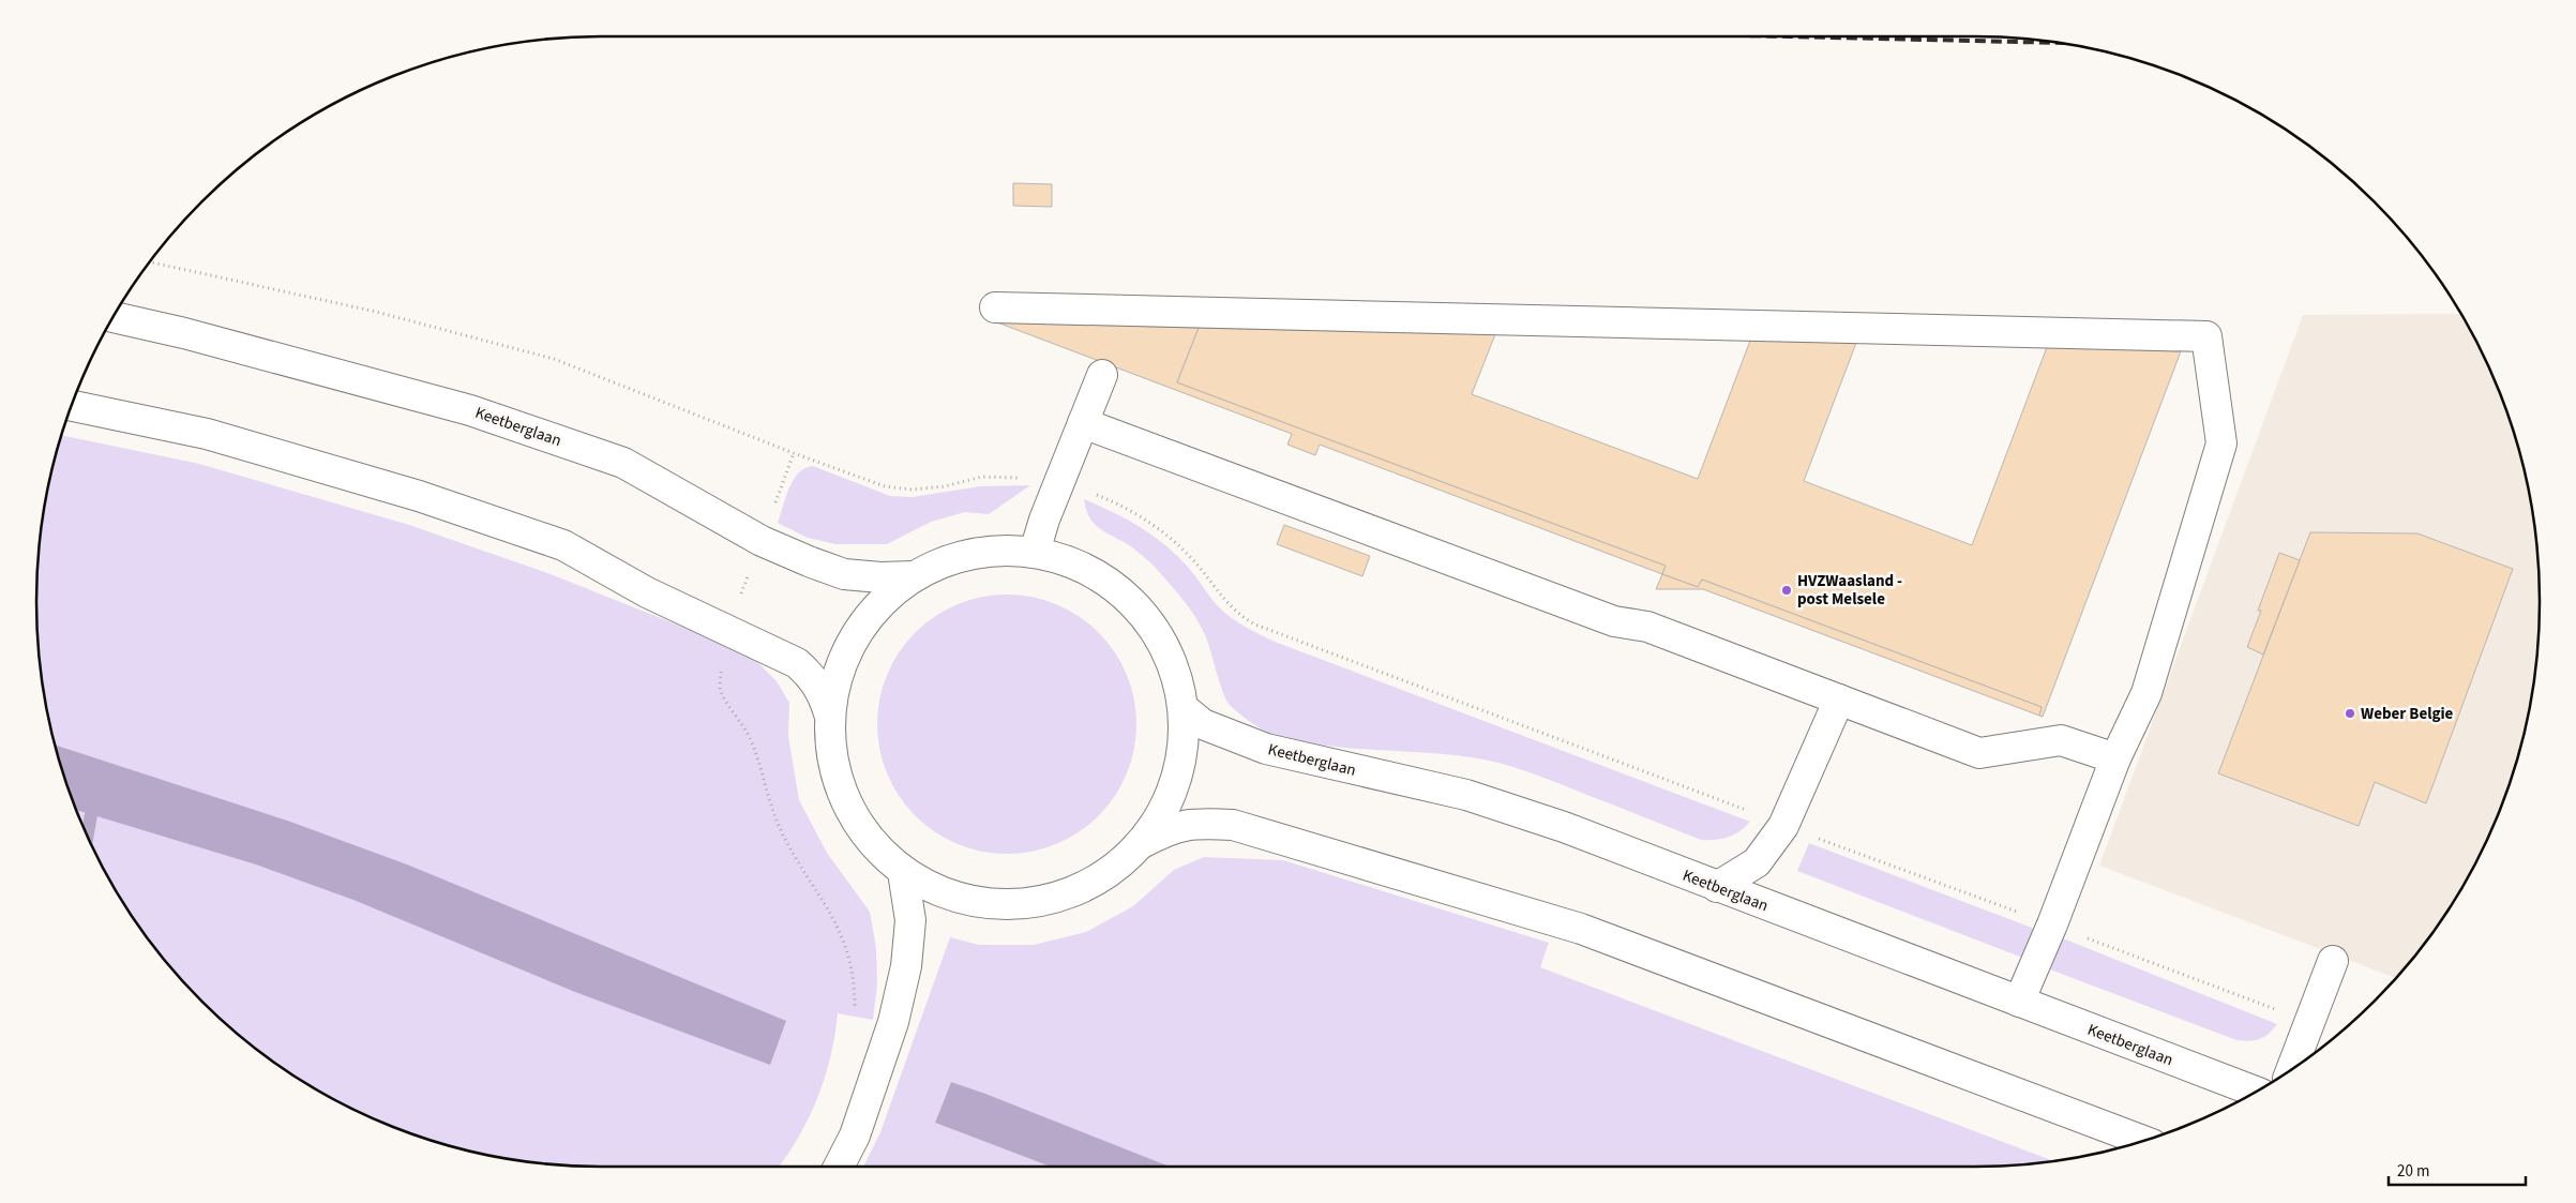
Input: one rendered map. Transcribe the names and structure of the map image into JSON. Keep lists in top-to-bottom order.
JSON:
{
  "streets": {
    "main road": ["Keetberglaan"]
  },
  "places": ["HVZWaasland - post Melsele", "Weber Belgie"],
  "scale_bar": "20 m"
}
